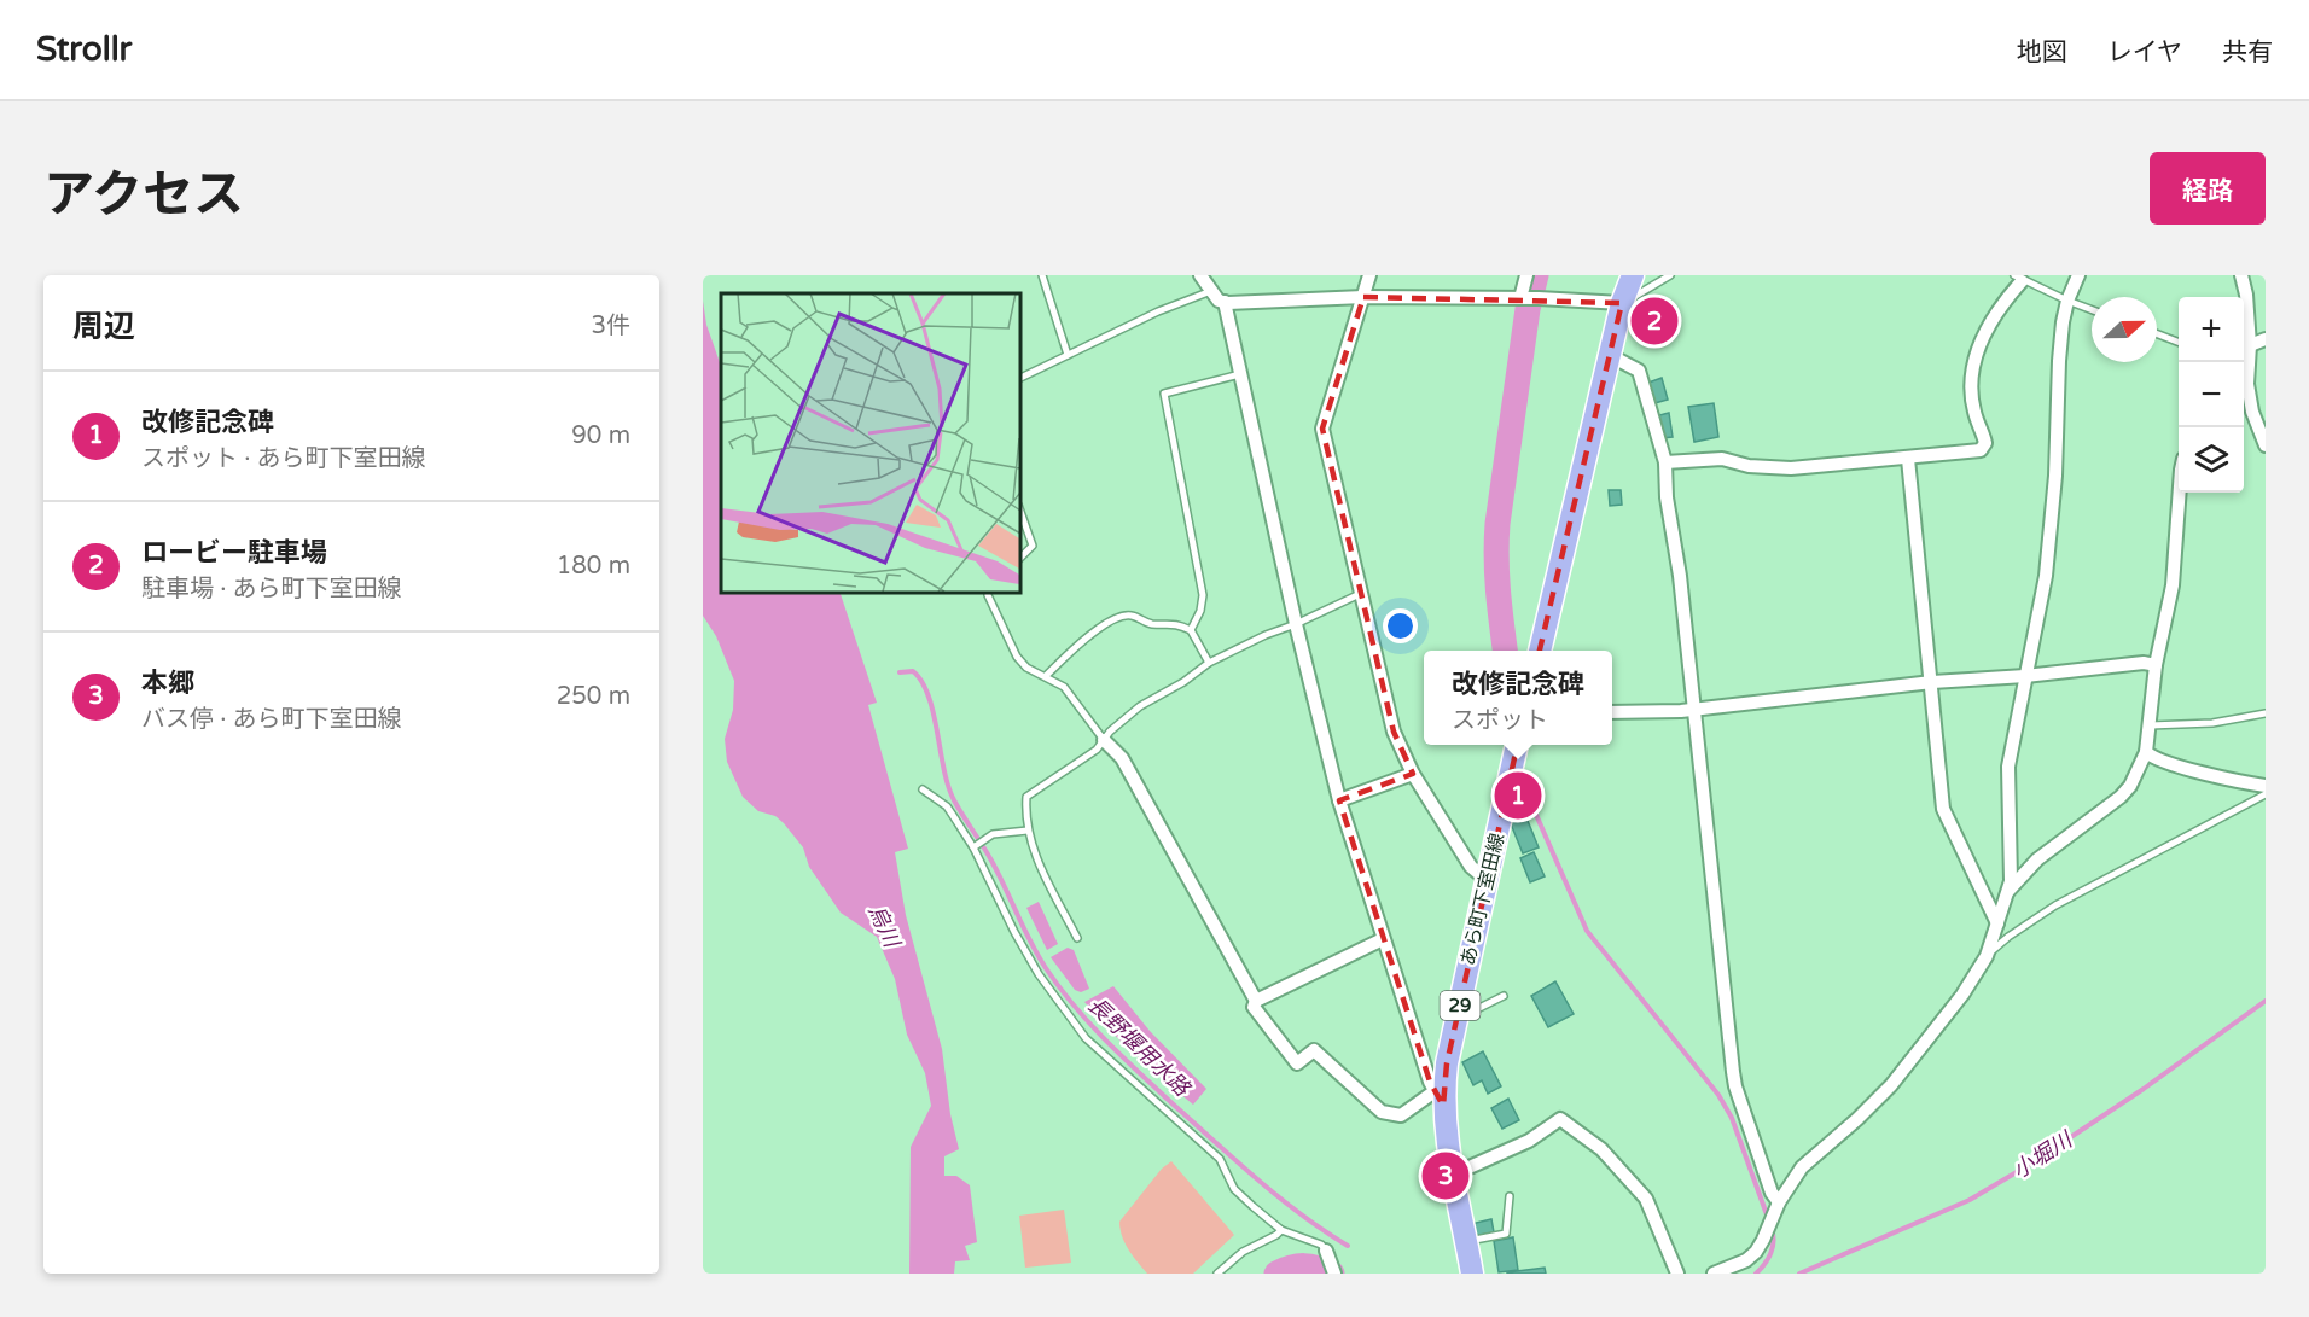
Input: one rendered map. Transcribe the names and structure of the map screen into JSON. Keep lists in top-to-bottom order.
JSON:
{
  "streets": {
    "main road": ["あら町下室田線", "29"]
  },
  "water": ["烏川", "長野堰用水路", "小堀川"],
  "north": "right",
  "page": {
    "header": "Strollr",
    "nav": ["地図", "レイヤ", "共有"],
    "title": "アクセス",
    "buttons": "経路",
    "heading": ["周辺", "3件"],
    "pins": ["2", "1", "3"],
    "map_buttons": ["+", "−"],
    "list": [
      {
        "mark": "1",
        "name": "改修記念碑",
        "note": "スポット · あら町下室田線",
        "value": "90 m"
      },
      {
        "mark": "2",
        "name": "ロービー駐車場",
        "note": "駐車場 · あら町下室田線",
        "value": "180 m"
      },
      {
        "mark": "3",
        "name": "本郷",
        "note": "バス停 · あら町下室田線",
        "value": "250 m"
      }
    ],
    "popup": ["改修記念碑", "スポット"]
  }
}
